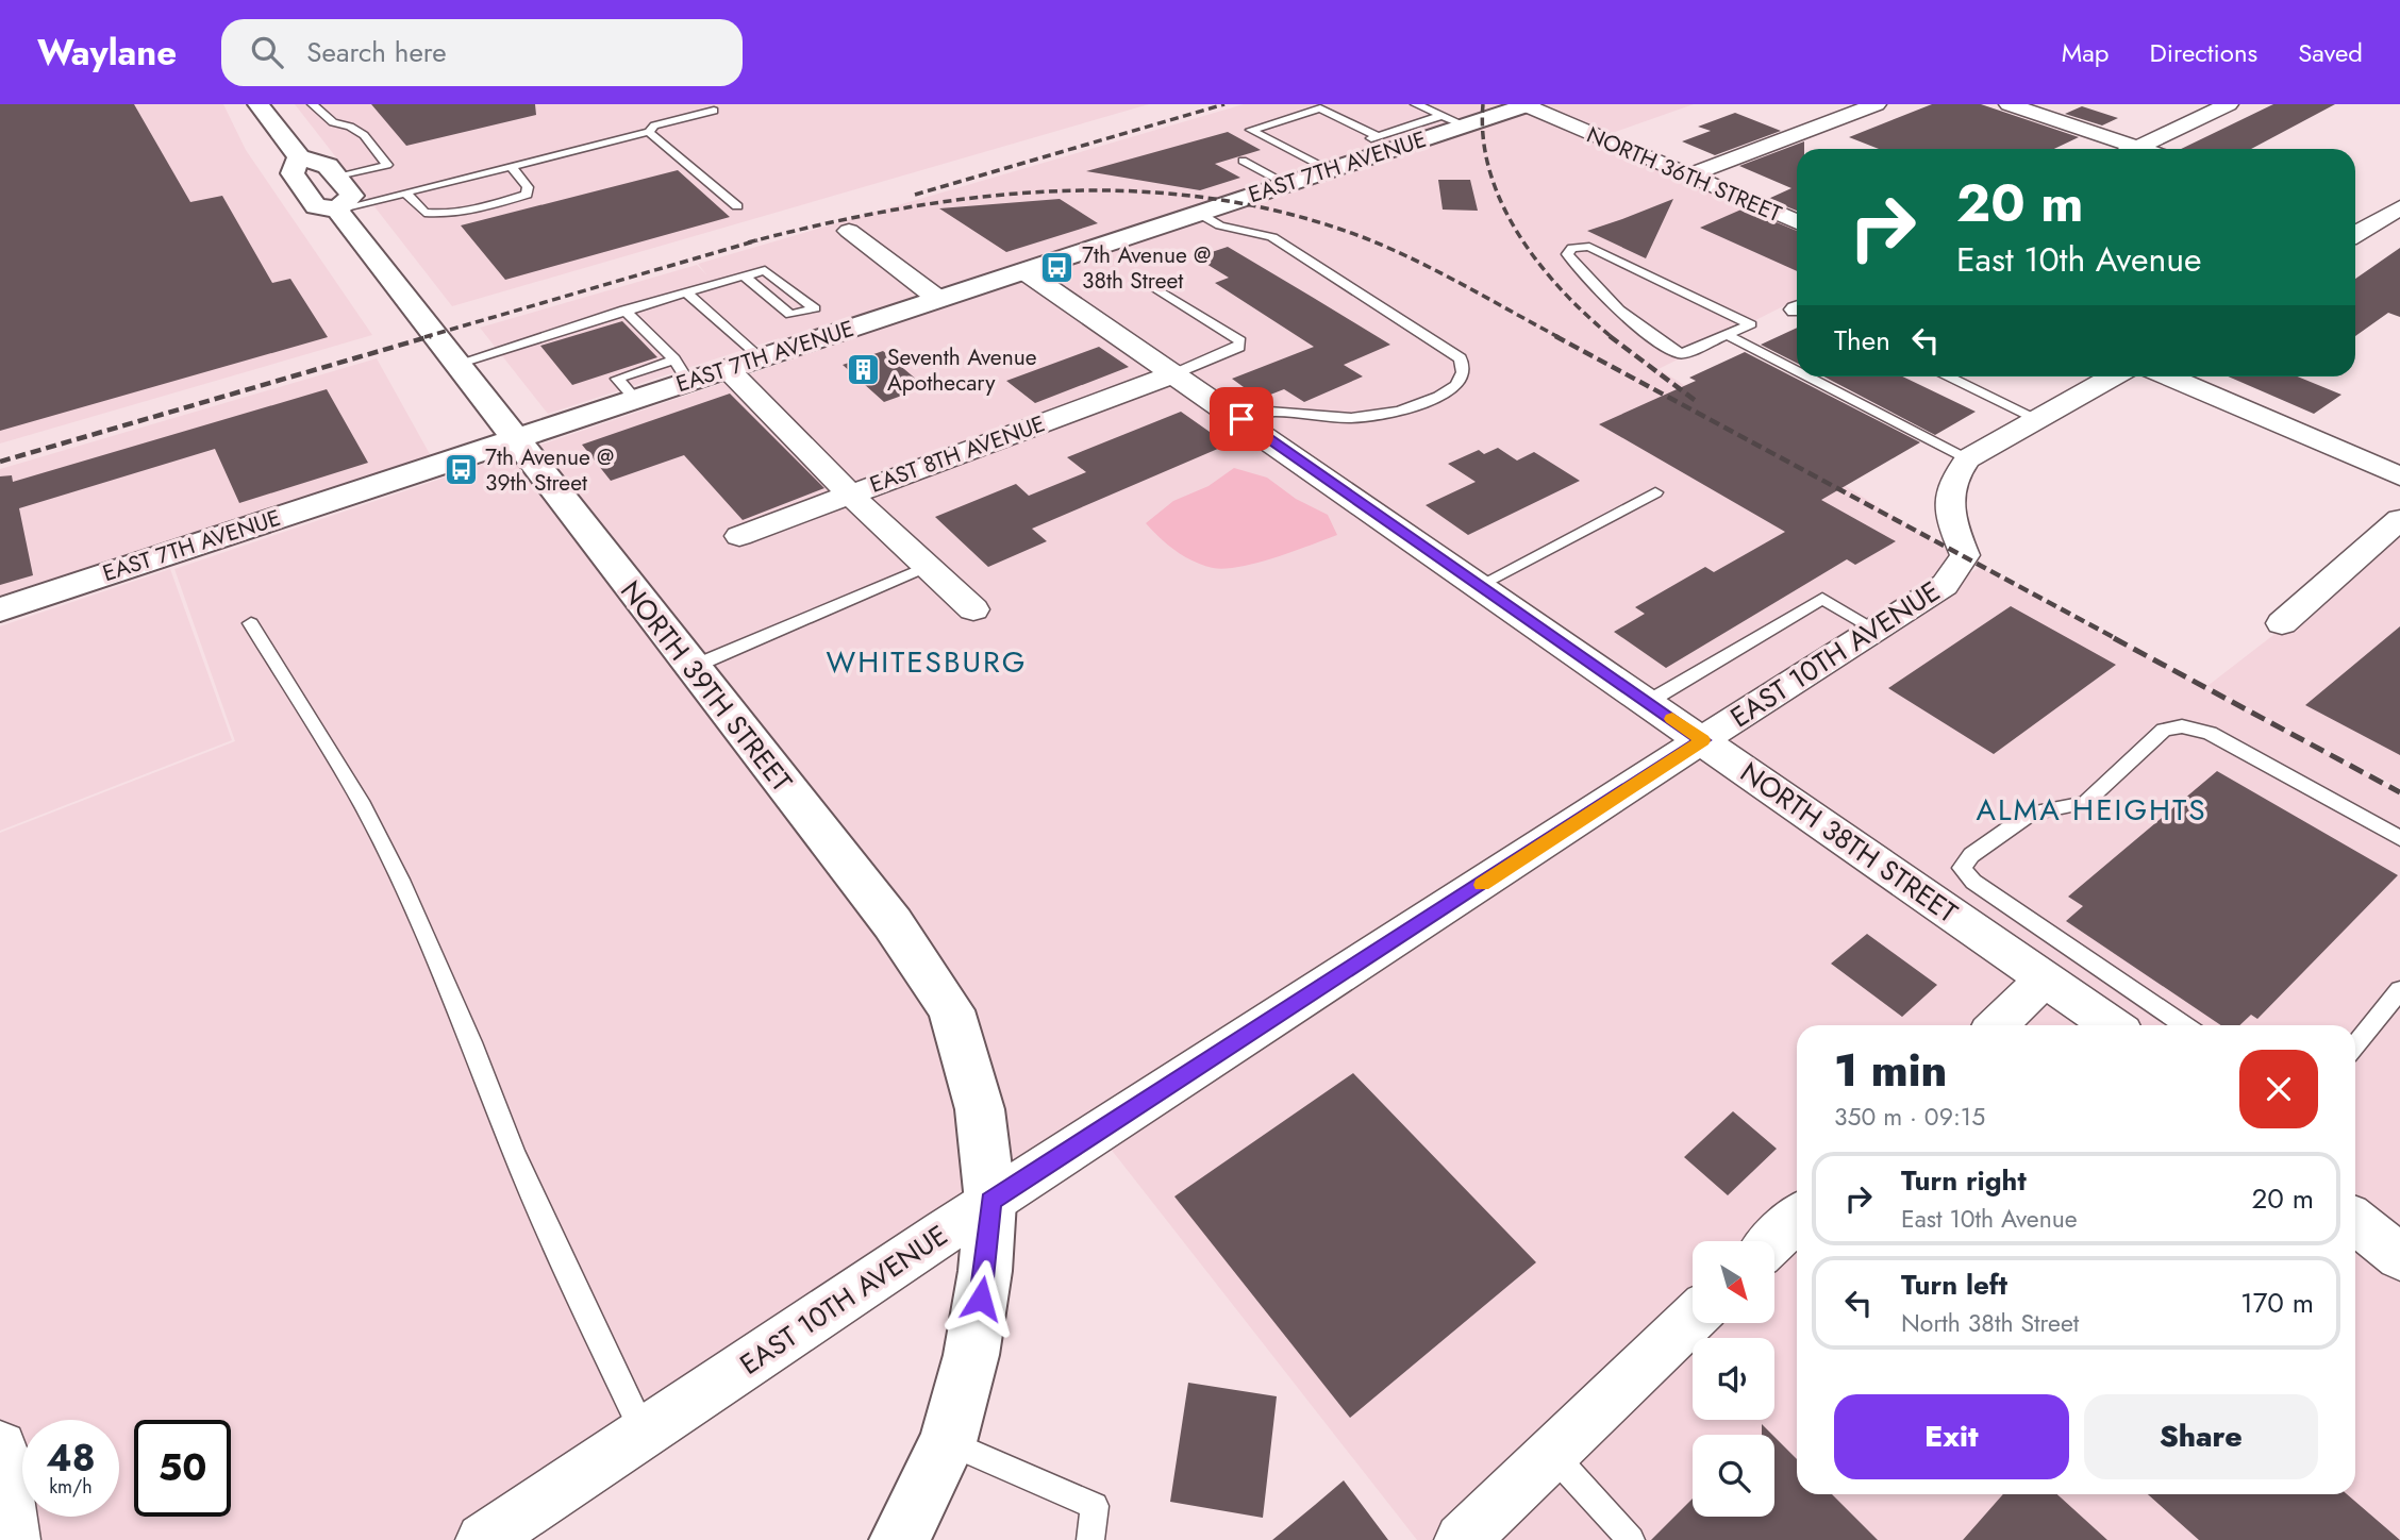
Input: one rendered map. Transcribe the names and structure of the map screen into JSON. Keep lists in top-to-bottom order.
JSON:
{
  "streets": {
    "main road": ["EAST 7TH AVENUE", "NORTH 39TH STREET"],
    "street": [
      "NORTH 36TH STREET",
      "EAST 8TH AVENUE",
      "EAST 10TH AVENUE",
      "NORTH 38TH STREET"
    ]
  },
  "crossings": [
    ["EAST 7TH AVENUE", "NORTH 36TH STREET"],
    ["EAST 7TH AVENUE", "NORTH 39TH STREET"],
    ["EAST 7TH AVENUE", "NORTH 38TH STREET"],
    ["EAST 8TH AVENUE", "NORTH 38TH STREET"],
    ["EAST 10TH AVENUE", "NORTH 39TH STREET"],
    ["EAST 10TH AVENUE", "NORTH 38TH STREET"]
  ],
  "districts": ["WHITESBURG", "ALMA HEIGHTS"],
  "places": {
    "bus stop": ["7th Avenue @ 38th Street", "7th Avenue @ 39th Street"],
    "building": ["Seventh Avenue Apothecary"]
  },
  "north": "bottom right",
  "page": {
    "header": "Waylane",
    "search": "Search here",
    "nav": ["Map", "Directions", "Saved"],
    "turn": ["20 m", "East 10th Avenue"],
    "then": "Then",
    "heading": ["1 min", "350 m · 09:15"],
    "list": [
      {
        "name": "Turn right",
        "note": "East 10th Avenue",
        "value": "20 m"
      },
      {
        "name": "Turn left",
        "note": "North 38th Street",
        "value": "170 m"
      }
    ],
    "buttons": ["Exit", "Share"],
    "speed": "48 km/h",
    "limit": "50"
  }
}
